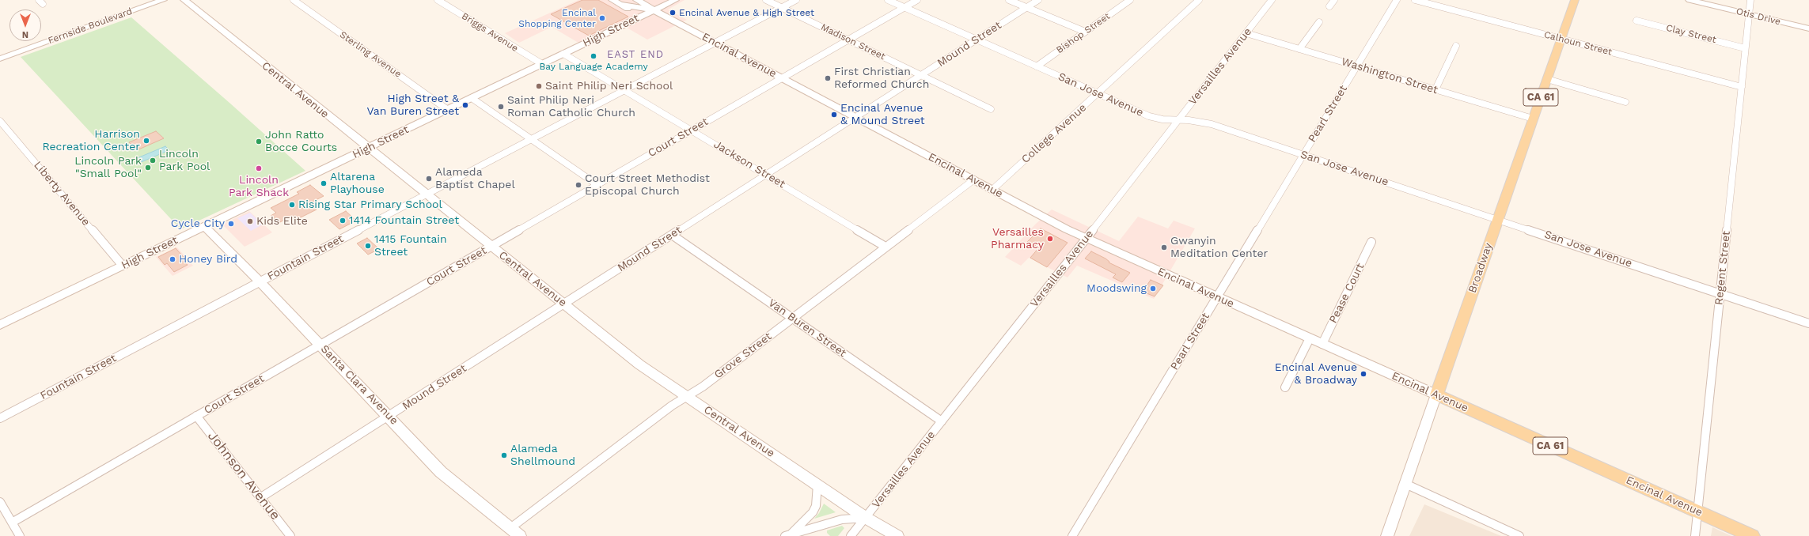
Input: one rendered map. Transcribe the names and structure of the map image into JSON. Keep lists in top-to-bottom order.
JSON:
{
  "streets": {
    "main road": [
      "Otis Drive",
      "Fernside Boulevard",
      "High Street",
      "Encinal Avenue",
      "Central Avenue",
      "CA 61",
      "Broadway",
      "Santa Clara Avenue"
    ],
    "street": [
      "Briggs Avenue",
      "Bishop Street",
      "Clay Street",
      "Madison Street",
      "Calhoun Street",
      "Mound Street",
      "Sterling Avenue",
      "Versailles Avenue",
      "Washington Street",
      "San Jose Avenue",
      "Pearl Street",
      "College Avenue",
      "Court Street",
      "Jackson Street",
      "Liberty Avenue",
      "Fountain Street",
      "Regent Street",
      "Pease Court",
      "Van Buren Street",
      "Grove Street",
      "Johnson Avenue"
    ]
  },
  "crossings": [
    ["Otis Drive", "Regent Street"],
    ["High Street", "Briggs Avenue"],
    ["High Street", "Sterling Avenue"],
    ["High Street", "Encinal Avenue"],
    ["High Street", "Central Avenue"],
    ["High Street", "Jackson Street"],
    ["High Street", "Liberty Avenue"],
    ["High Street", "Santa Clara Avenue"],
    ["Bishop Street", "San Jose Avenue"],
    ["Clay Street", "Regent Street"],
    ["Madison Street", "Mound Street"],
    ["Madison Street", "Court Street"],
    ["Madison Street", "Fountain Street"],
    ["Calhoun Street", "Broadway"],
    ["Calhoun Street", "Regent Street"],
    ["Mound Street", "Encinal Avenue"],
    ["Mound Street", "Central Avenue"],
    ["Mound Street", "San Jose Avenue"],
    ["Mound Street", "Jackson Street"],
    ["Mound Street", "Van Buren Street"],
    ["Mound Street", "Santa Clara Avenue"],
    ["Mound Street", "Johnson Avenue"],
    ["Encinal Avenue", "Versailles Avenue"],
    ["Encinal Avenue", "Pearl Street"],
    ["Encinal Avenue", "College Avenue"],
    ["Encinal Avenue", "Court Street"],
    ["Encinal Avenue", "Fountain Street"],
    ["Encinal Avenue", "Broadway"],
    ["Encinal Avenue", "Regent Street"],
    ["Encinal Avenue", "Pease Court"],
    ["Encinal Avenue", "Grove Street"],
    ["Versailles Avenue", "Washington Street"],
    ["Versailles Avenue", "Central Avenue"],
    ["Versailles Avenue", "San Jose Avenue"],
    ["Versailles Avenue", "Van Buren Street"],
    ["Washington Street", "Pearl Street"],
    ["Washington Street", "Broadway"],
    ["Central Avenue", "Court Street"],
    ["Central Avenue", "Fountain Street"],
    ["Central Avenue", "Grove Street"],
    ["San Jose Avenue", "Pearl Street"],
    ["San Jose Avenue", "College Avenue"],
    ["San Jose Avenue", "Court Street"],
    ["San Jose Avenue", "Broadway"],
    ["San Jose Avenue", "Regent Street"],
    ["Court Street", "Jackson Street"],
    ["Court Street", "Santa Clara Avenue"],
    ["Court Street", "Johnson Avenue"],
    ["Jackson Street", "Fountain Street"],
    ["Jackson Street", "Grove Street"],
    ["Fountain Street", "Santa Clara Avenue"],
    ["Van Buren Street", "Grove Street"],
    ["Grove Street", "Santa Clara Avenue"]
  ],
  "districts": ["EAST END"],
  "places": [
    "Encinal Avenue & High Street",
    "Encinal Shopping Center",
    "Bay Language Academy",
    "First Christian Reformed Church",
    "Saint Philip Neri School",
    "High Street & Van Buren Street",
    "Saint Philip Neri Roman Catholic Church",
    "Encinal Avenue & Mound Street",
    "Harrison Recreation Center",
    "John Ratto Bocce Courts",
    "Lincoln Park Pool",
    "Lincoln Park \"Small Pool\"",
    "Lincoln Park Shack",
    "Alameda Baptist Chapel",
    "Altarena Playhouse",
    "Court Street Methodist Episcopal Church",
    "Rising Star Primary School",
    "1414 Fountain Street",
    "Kids Elite",
    "Cycle City",
    "Versailles Pharmacy",
    "1415 Fountain Street",
    "Gwanyin Meditation Center",
    "Honey Bird",
    "Moodswing",
    "Encinal Avenue & Broadway",
    "Alameda Shellmound"
  ],
  "north": "bottom"
}
